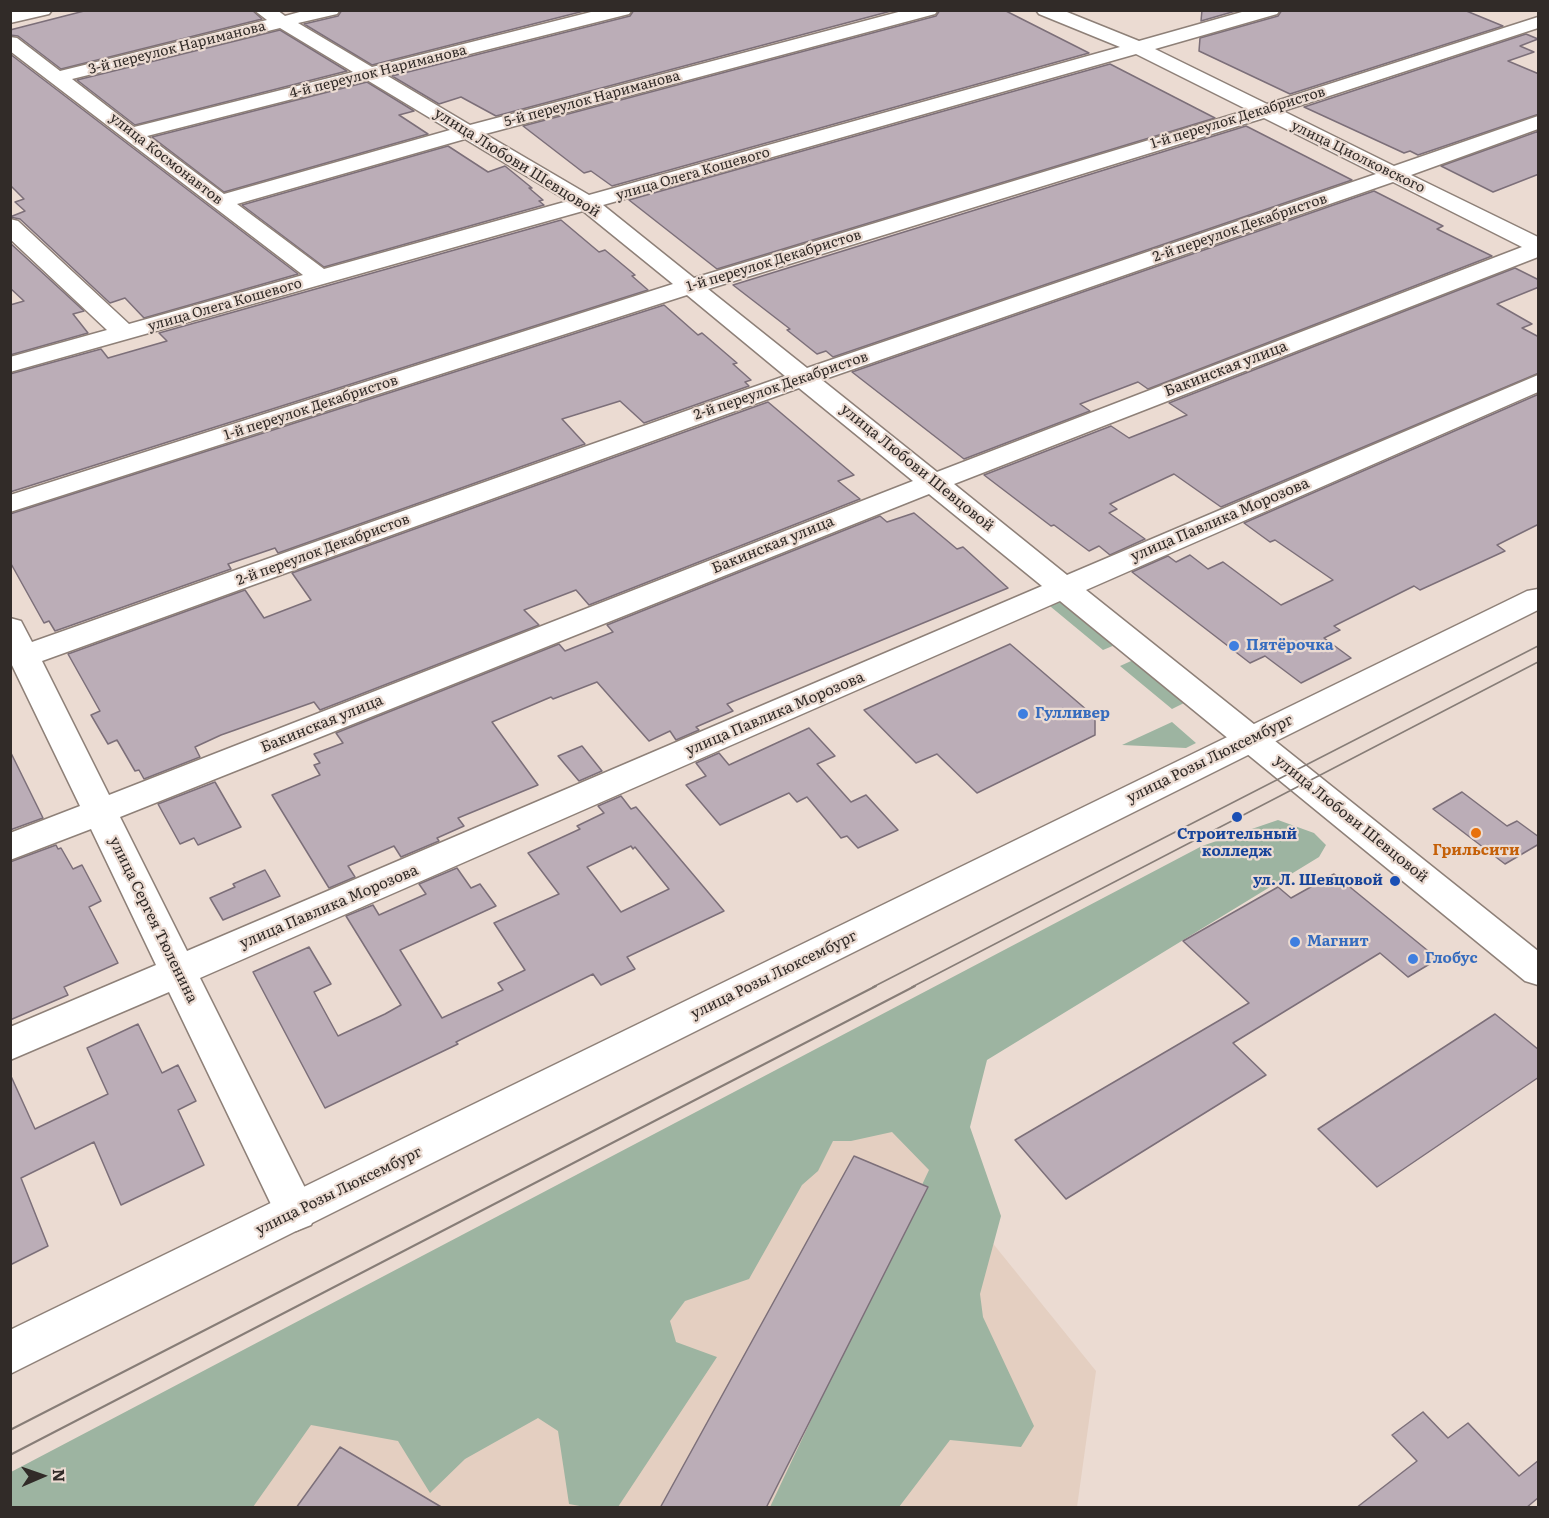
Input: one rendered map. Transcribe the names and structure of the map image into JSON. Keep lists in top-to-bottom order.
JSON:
{
  "streets": {
    "street": [
      "3-й переулок Нариманова",
      "4-й переулок Нариманова",
      "5-й переулок Нариманова",
      "1-й переулок Декабристов",
      "улица Циолковского",
      "улица Космонавтов",
      "улица Любови Шевцовой",
      "улица Олега Кошевого",
      "2-й переулок Декабристов",
      "Бакинская улица",
      "улица Павлика Морозова",
      "улица Розы Люксембург",
      "улица Сергея Тюленина"
    ]
  },
  "crossings": [
    ["3-й переулок Нариманова", "улица Космонавтов"],
    ["3-й переулок Нариманова", "улица Любови Шевцовой"],
    ["4-й переулок Нариманова", "улица Космонавтов"],
    ["4-й переулок Нариманова", "улица Любови Шевцовой"],
    ["5-й переулок Нариманова", "улица Космонавтов"],
    ["5-й переулок Нариманова", "улица Любови Шевцовой"],
    ["1-й переулок Декабристов", "улица Циолковского"],
    ["1-й переулок Декабристов", "улица Любови Шевцовой"],
    ["улица Циолковского", "улица Олега Кошевого"],
    ["улица Циолковского", "2-й переулок Декабристов"],
    ["улица Циолковского", "Бакинская улица"],
    ["улица Космонавтов", "улица Олега Кошевого"],
    ["улица Любови Шевцовой", "улица Олега Кошевого"],
    ["улица Любови Шевцовой", "2-й переулок Декабристов"],
    ["улица Любови Шевцовой", "Бакинская улица"],
    ["улица Любови Шевцовой", "улица Павлика Морозова"],
    ["улица Любови Шевцовой", "улица Розы Люксембург"],
    ["2-й переулок Декабристов", "улица Сергея Тюленина"],
    ["Бакинская улица", "улица Сергея Тюленина"],
    ["улица Павлика Морозова", "улица Сергея Тюленина"],
    ["улица Розы Люксембург", "улица Сергея Тюленина"]
  ],
  "places": [
    "Пятёрочка",
    "Гулливер",
    "Строительный колледж",
    "Грильсити",
    "ул. Л. Шевцовой",
    "Магнит",
    "Глобус"
  ],
  "north": "right"
}
